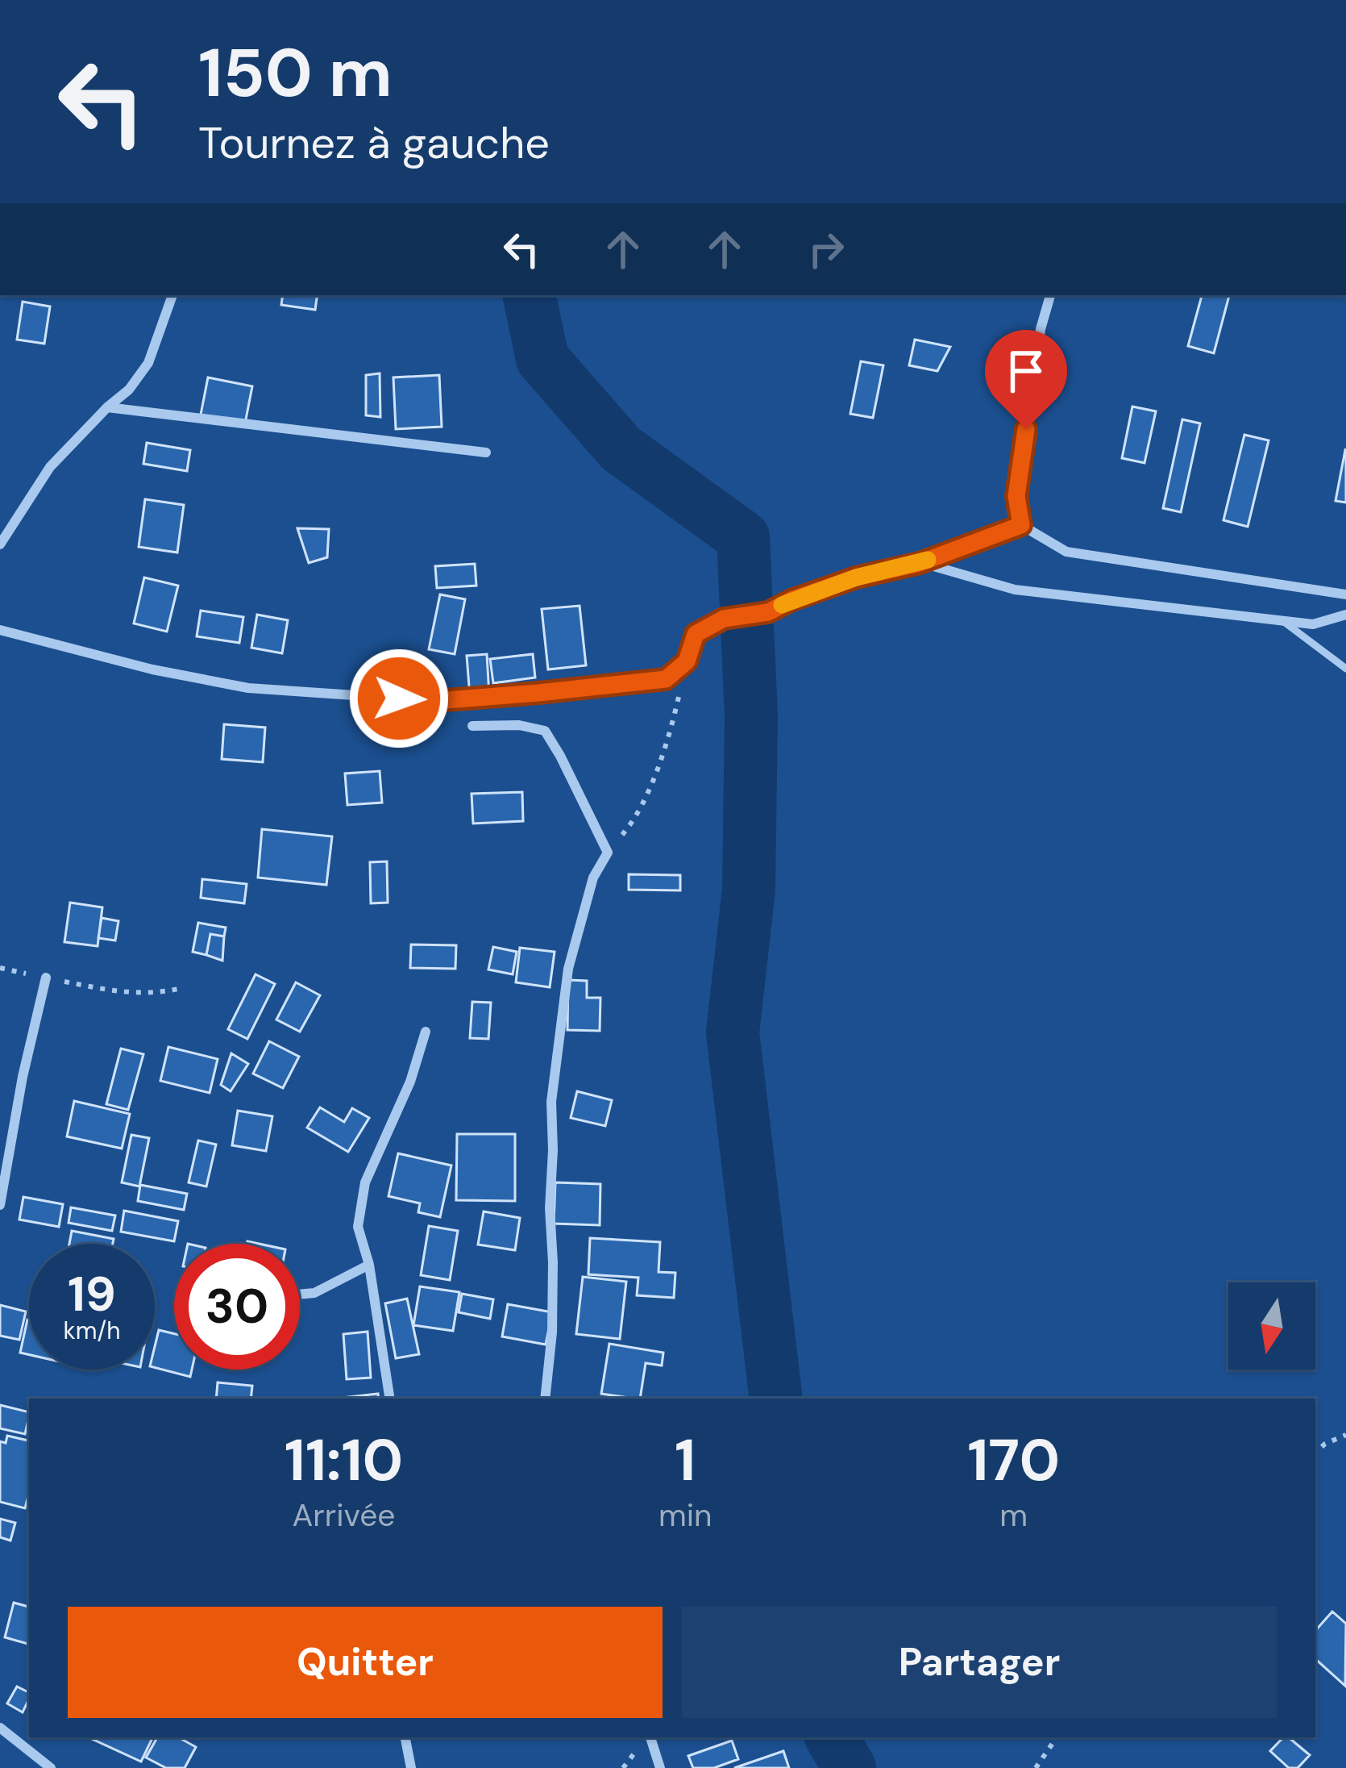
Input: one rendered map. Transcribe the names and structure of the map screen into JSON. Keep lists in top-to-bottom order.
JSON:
{
  "north": "bottom",
  "page": {
    "turn": ["150 m", "Tournez à gauche"],
    "speed": "19 km/h",
    "limit": "30",
    "eta": [
      "11:10",
      "Arrivée",
      "1",
      "min",
      "170",
      "m"
    ],
    "buttons": ["Quitter", "Partager"]
  }
}
